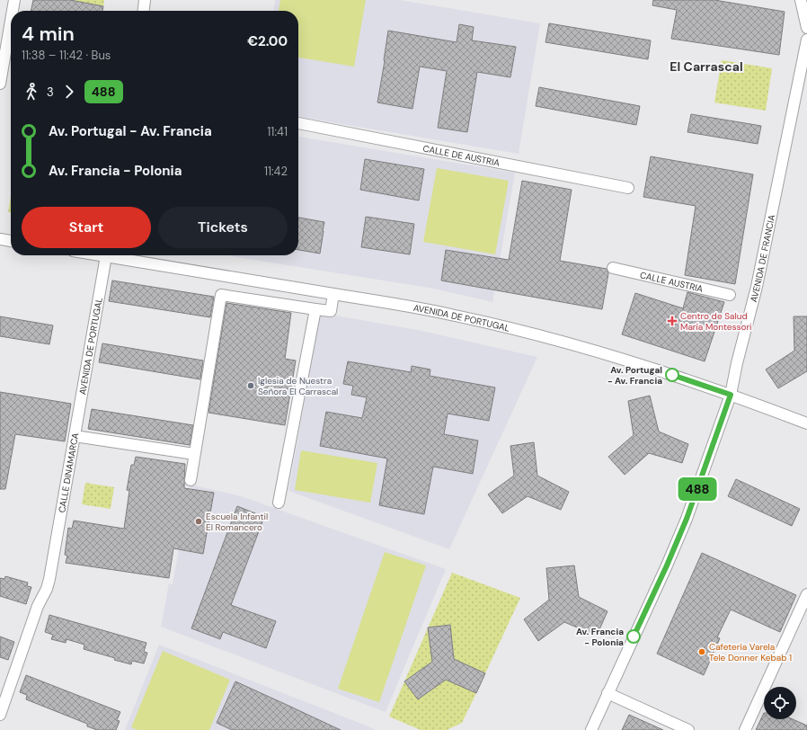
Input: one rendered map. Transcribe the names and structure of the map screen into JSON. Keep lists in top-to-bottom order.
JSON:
{
  "streets": {
    "street": [
      "CALLE DE AUSTRIA",
      "AVENIDA DE FRANCIA",
      "CALLE AUSTRIA",
      "AVENIDA DE PORTUGAL",
      "CALLE DINAMARCA"
    ]
  },
  "crossings": [
    ["AVENIDA DE FRANCIA", "AVENIDA DE PORTUGAL"],
    ["AVENIDA DE PORTUGAL", "CALLE DINAMARCA"]
  ],
  "districts": ["El Carrascal"],
  "places": {
    "health": ["Centro de Salud María Montessori"],
    "other": [
      "Av. Portugal - Av. Francia",
      "Iglesia de Nuestra Señora El Carrascal",
      "Escuela Infantil El Romancero",
      "Av. Francia - Polonia",
      "Cafetería Varela Tele Donner Kebab 1"
    ]
  },
  "lines": ["bus line 488"],
  "page": {
    "on_map": "488",
    "heading": ["4 min", "11:38 – 11:42 · Bus", "€2.00"],
    "legs": ["3", "488"],
    "list": [
      {
        "name": "Av. Portugal - Av. Francia",
        "value": "11:41"
      },
      {
        "name": "Av. Francia - Polonia",
        "value": "11:42"
      }
    ],
    "buttons": ["Start", "Tickets"]
  }
}
